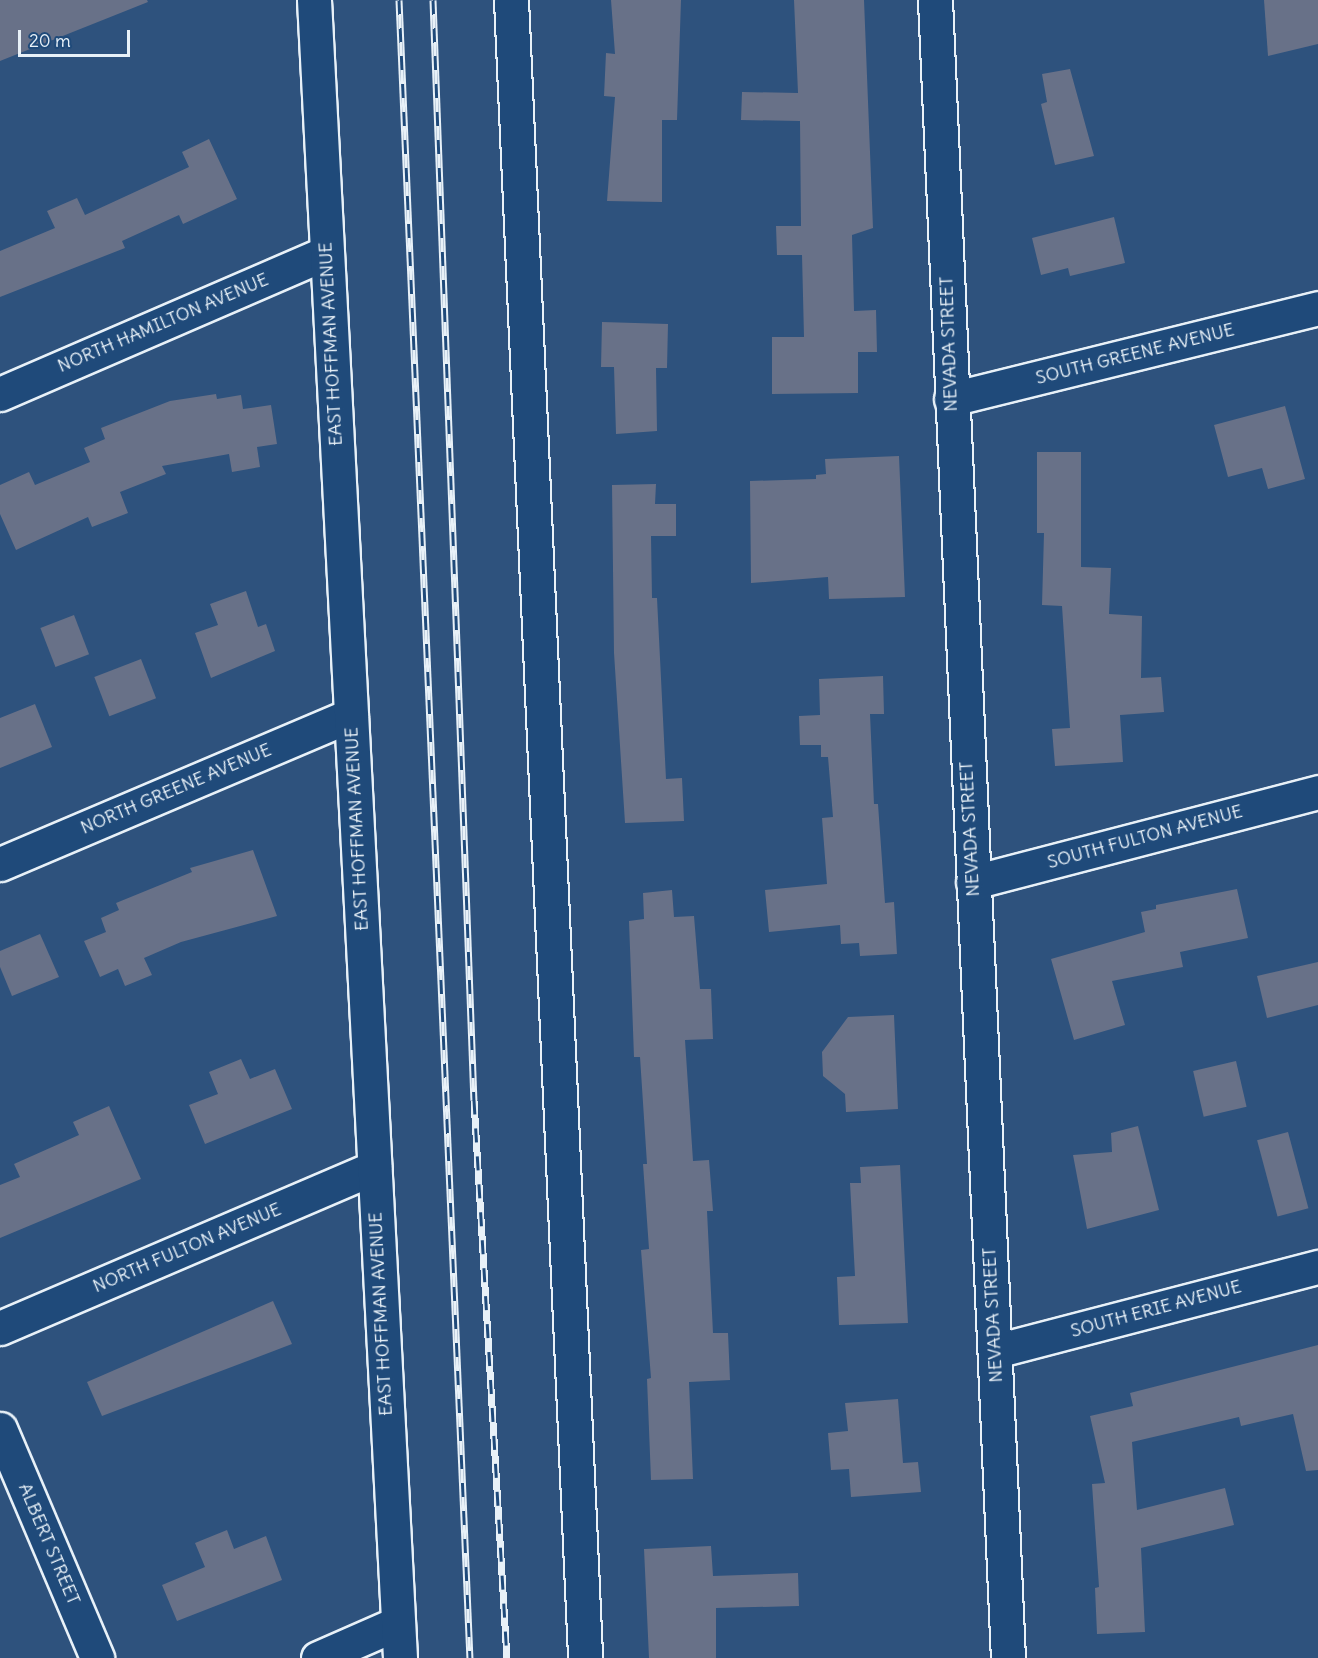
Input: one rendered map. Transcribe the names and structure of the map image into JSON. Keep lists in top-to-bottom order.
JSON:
{
  "streets": {
    "street": [
      "NORTH HAMILTON AVENUE",
      "EAST HOFFMAN AVENUE",
      "NEVADA STREET",
      "SOUTH GREENE AVENUE",
      "NORTH GREENE AVENUE",
      "SOUTH FULTON AVENUE",
      "NORTH FULTON AVENUE",
      "SOUTH ERIE AVENUE",
      "ALBERT STREET"
    ]
  },
  "crossings": [
    ["NORTH HAMILTON AVENUE", "EAST HOFFMAN AVENUE"],
    ["EAST HOFFMAN AVENUE", "NORTH GREENE AVENUE"],
    ["EAST HOFFMAN AVENUE", "NORTH FULTON AVENUE"],
    ["NEVADA STREET", "SOUTH GREENE AVENUE"],
    ["NEVADA STREET", "SOUTH FULTON AVENUE"],
    ["NEVADA STREET", "SOUTH ERIE AVENUE"]
  ],
  "scale_bar": "20 m"
}
